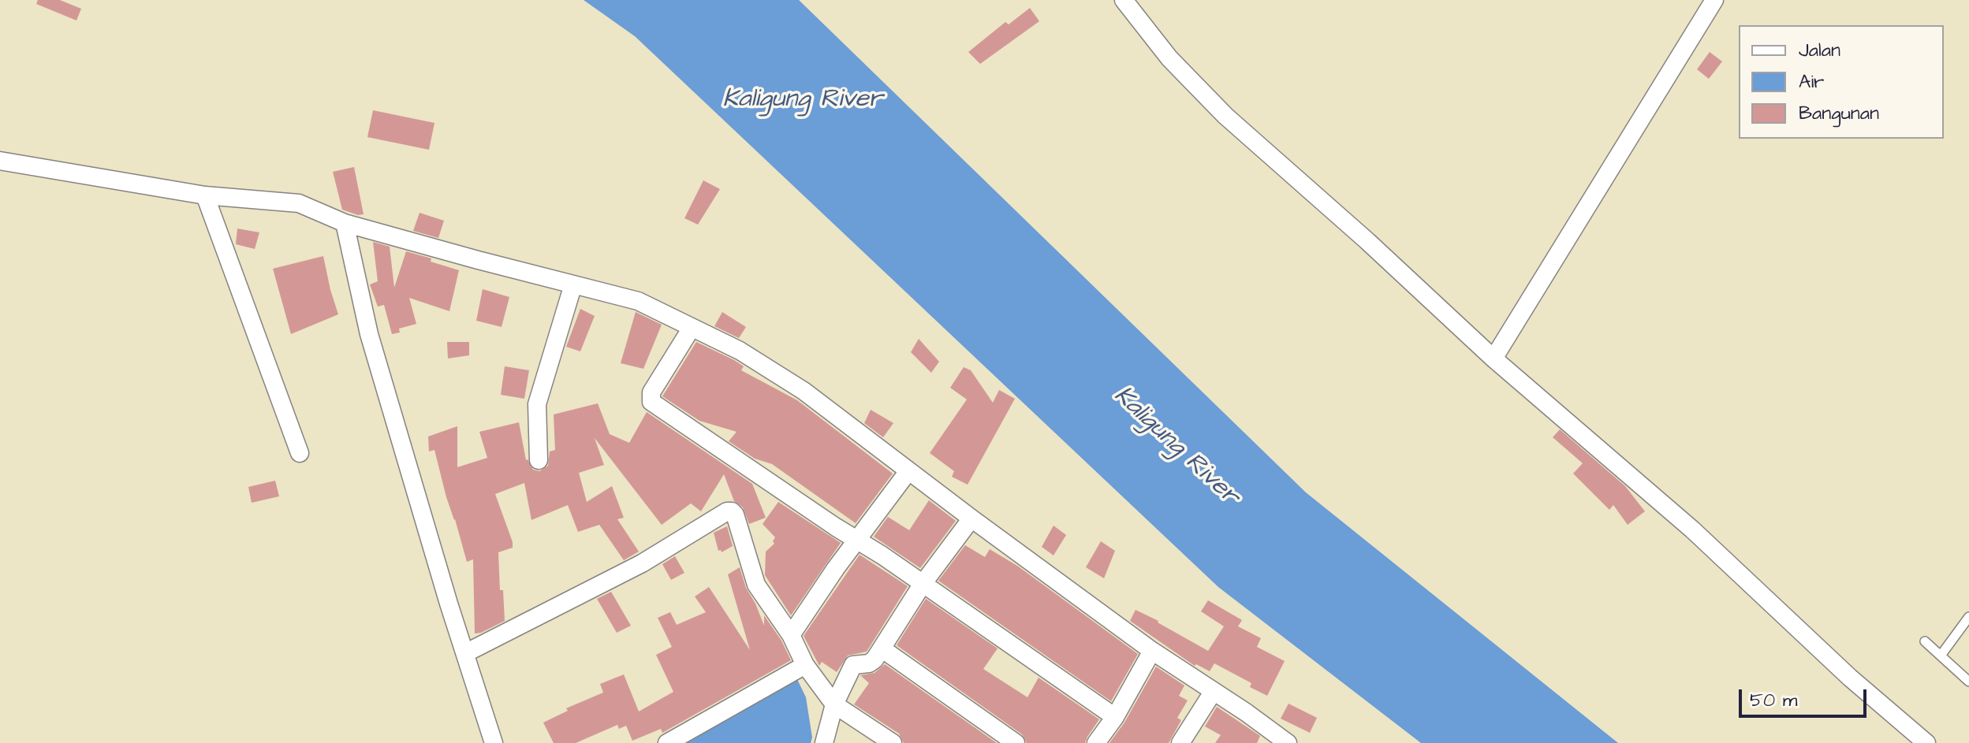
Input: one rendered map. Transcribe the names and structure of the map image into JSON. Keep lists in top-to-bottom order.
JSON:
{
  "water": ["Kaligung River"],
  "legend": ["Jalan", "Air", "Bangunan"],
  "scale_bar": "50 m"
}
